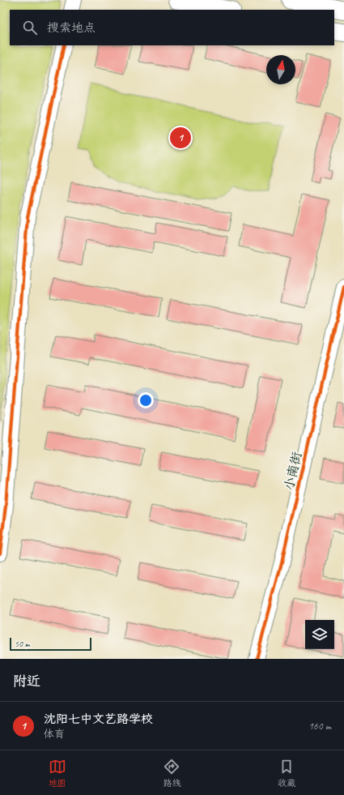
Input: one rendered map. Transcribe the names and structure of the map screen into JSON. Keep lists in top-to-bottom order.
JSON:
{
  "streets": {
    "street": ["小南街"]
  },
  "scale_bar": "50 m",
  "north": "top",
  "page": {
    "search": "搜索地点",
    "pins": "1",
    "scale": "50 m",
    "heading": "附近",
    "list": [
      {
        "mark": "1",
        "name": "沈阳七中文艺路学校",
        "note": "体育",
        "value": "160 m"
      }
    ],
    "nav": ["地图", "路线", "收藏"]
  }
}
